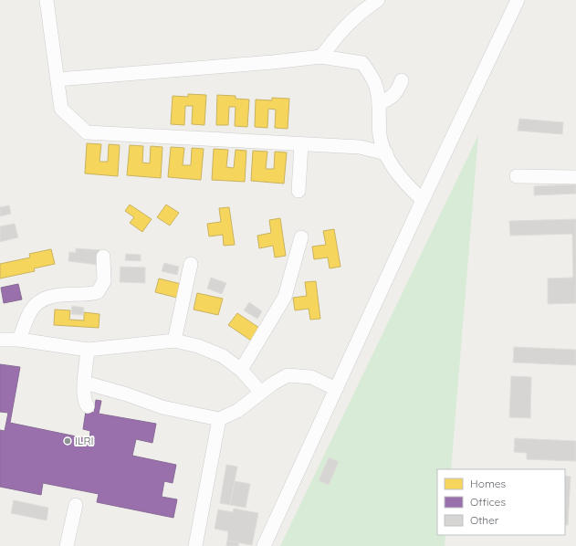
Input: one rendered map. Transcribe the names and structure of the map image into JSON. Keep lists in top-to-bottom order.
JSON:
{
  "places": ["ILRI"],
  "legend": ["Homes", "Offices", "Other"]
}
